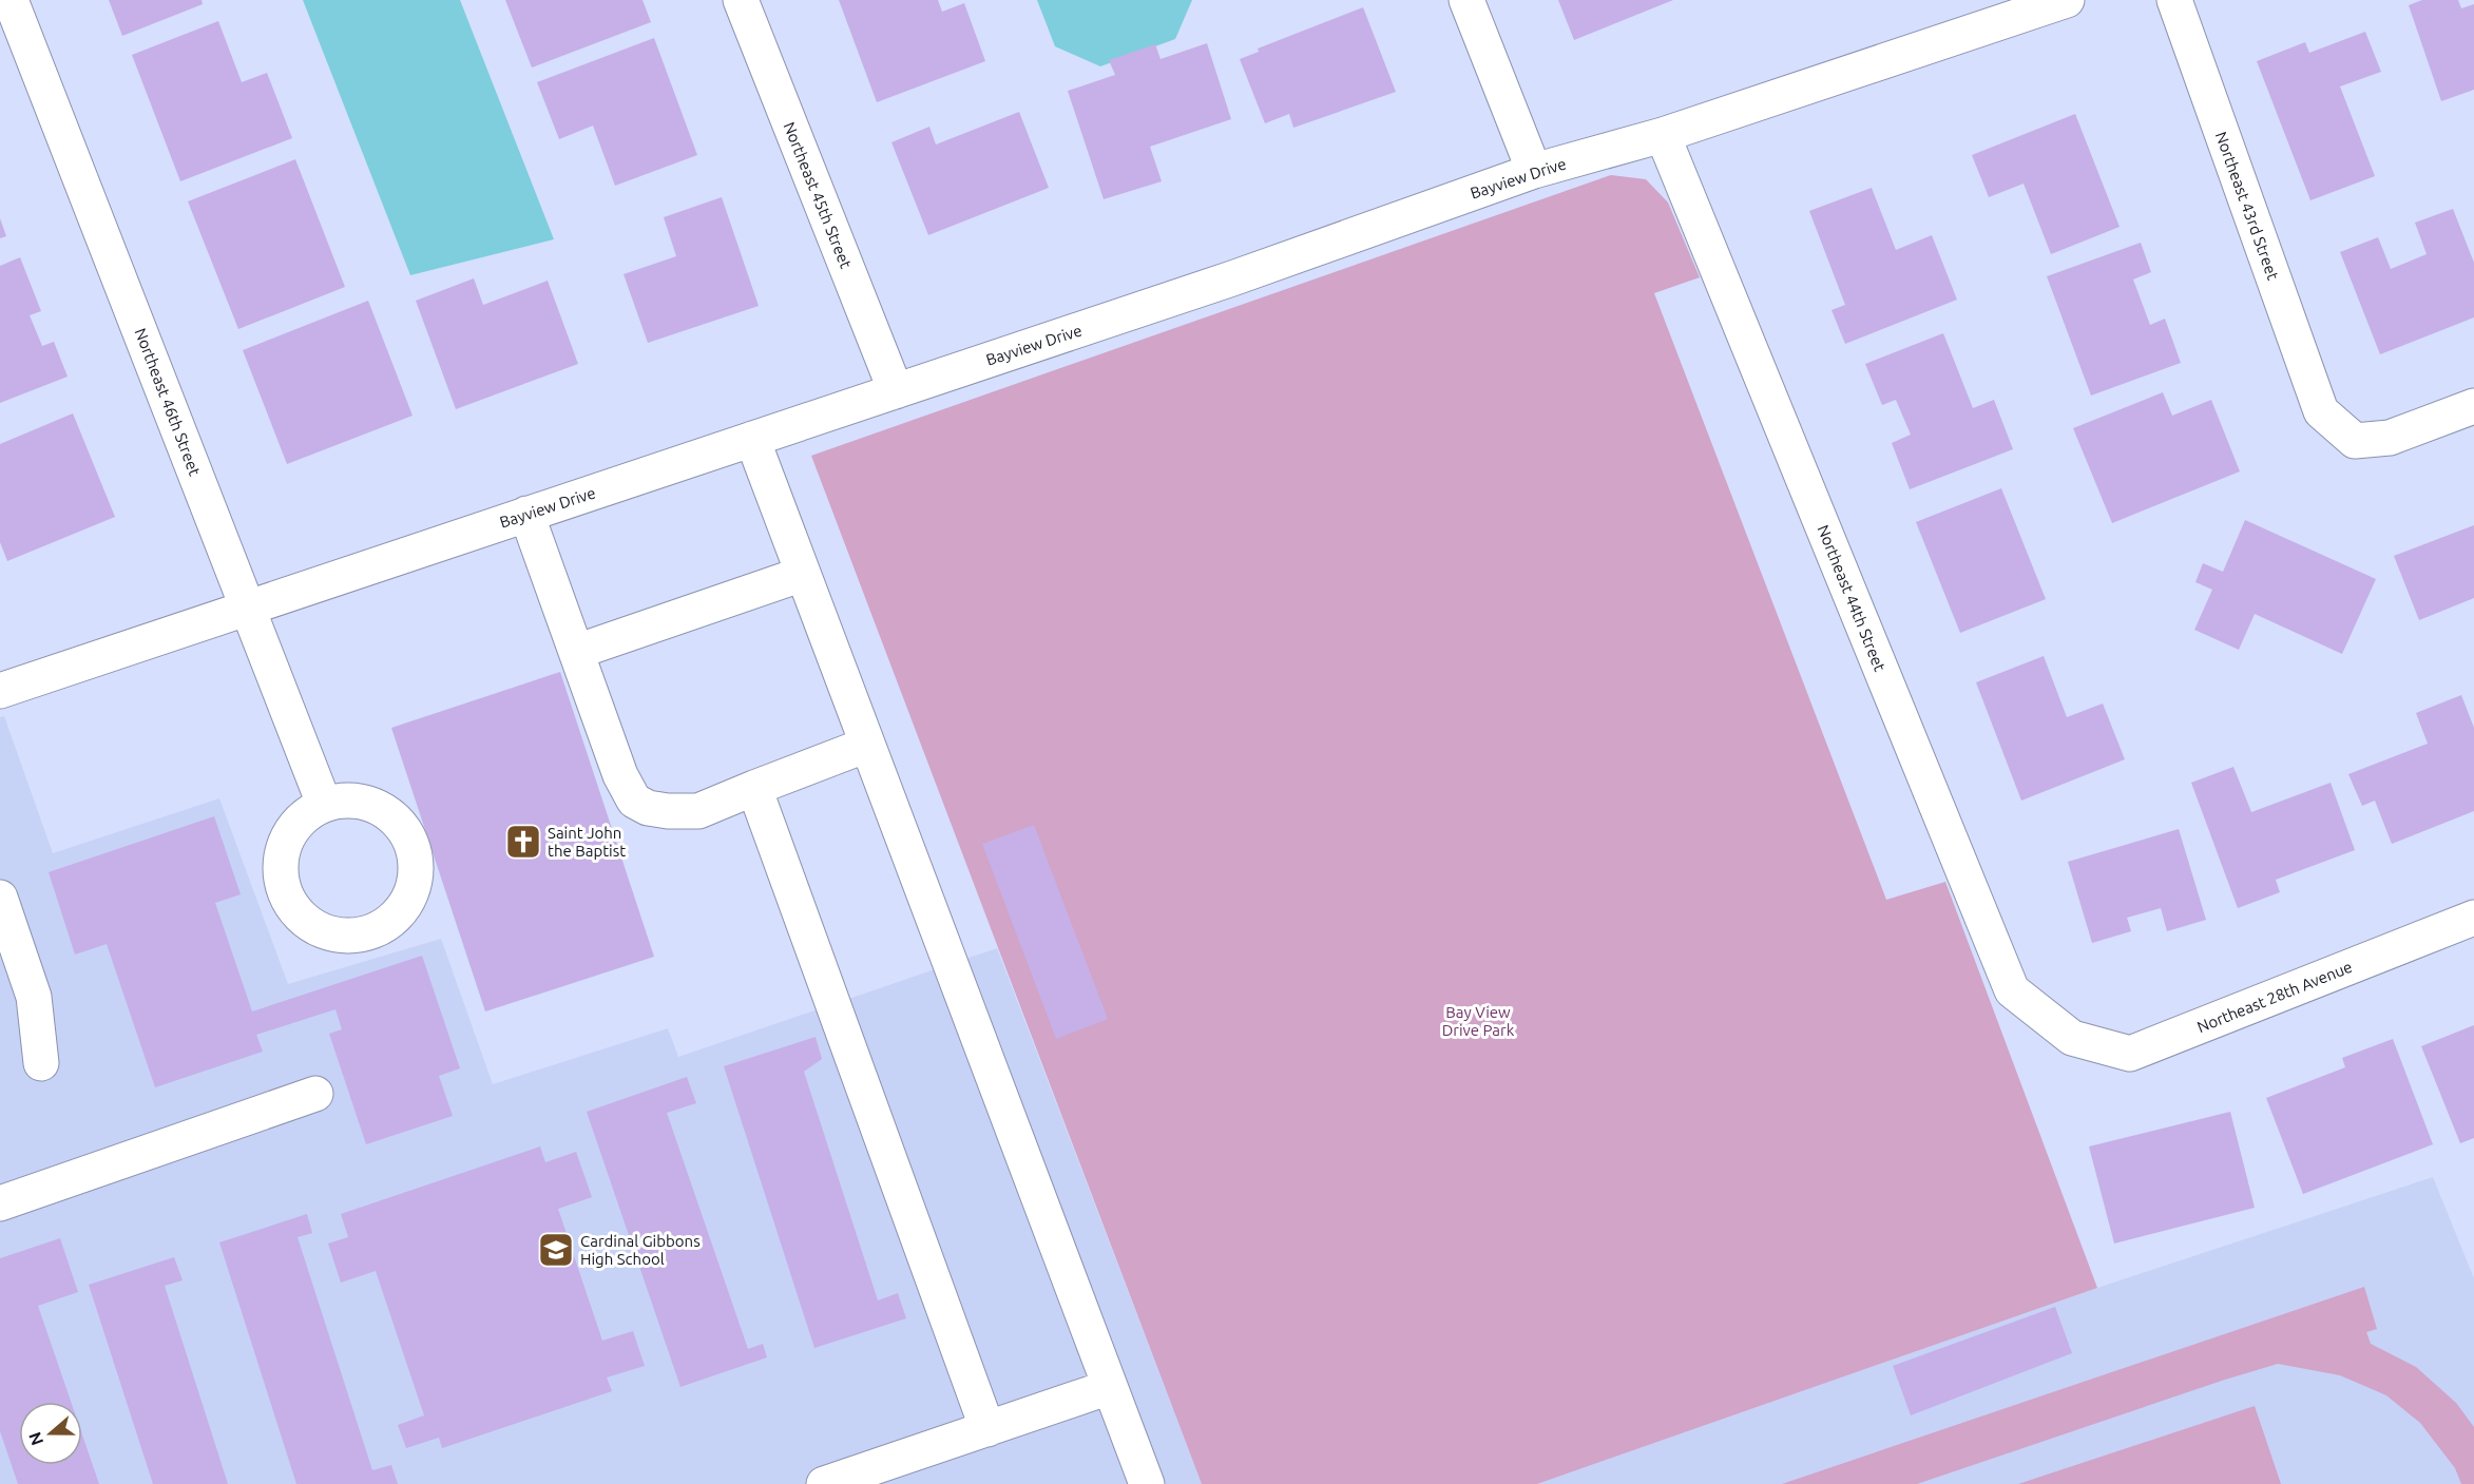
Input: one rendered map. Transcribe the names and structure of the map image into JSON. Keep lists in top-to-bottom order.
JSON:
{
  "streets": {
    "street": [
      "Bayview Drive",
      "Northeast 45th Street",
      "Northeast 43rd Street",
      "Northeast 46th Street",
      "Northeast 44th Street",
      "Northeast 28th Avenue"
    ]
  },
  "crossings": [
    ["Bayview Drive", "Northeast 45th Street"],
    ["Bayview Drive", "Northeast 46th Street"],
    ["Bayview Drive", "Northeast 44th Street"],
    ["Northeast 44th Street", "Northeast 28th Avenue"]
  ],
  "parks": ["Bay View Drive Park"],
  "places": {
    "church": ["Saint John the Baptist"],
    "school or university": ["Cardinal Gibbons High School"]
  },
  "north": "left"
}
